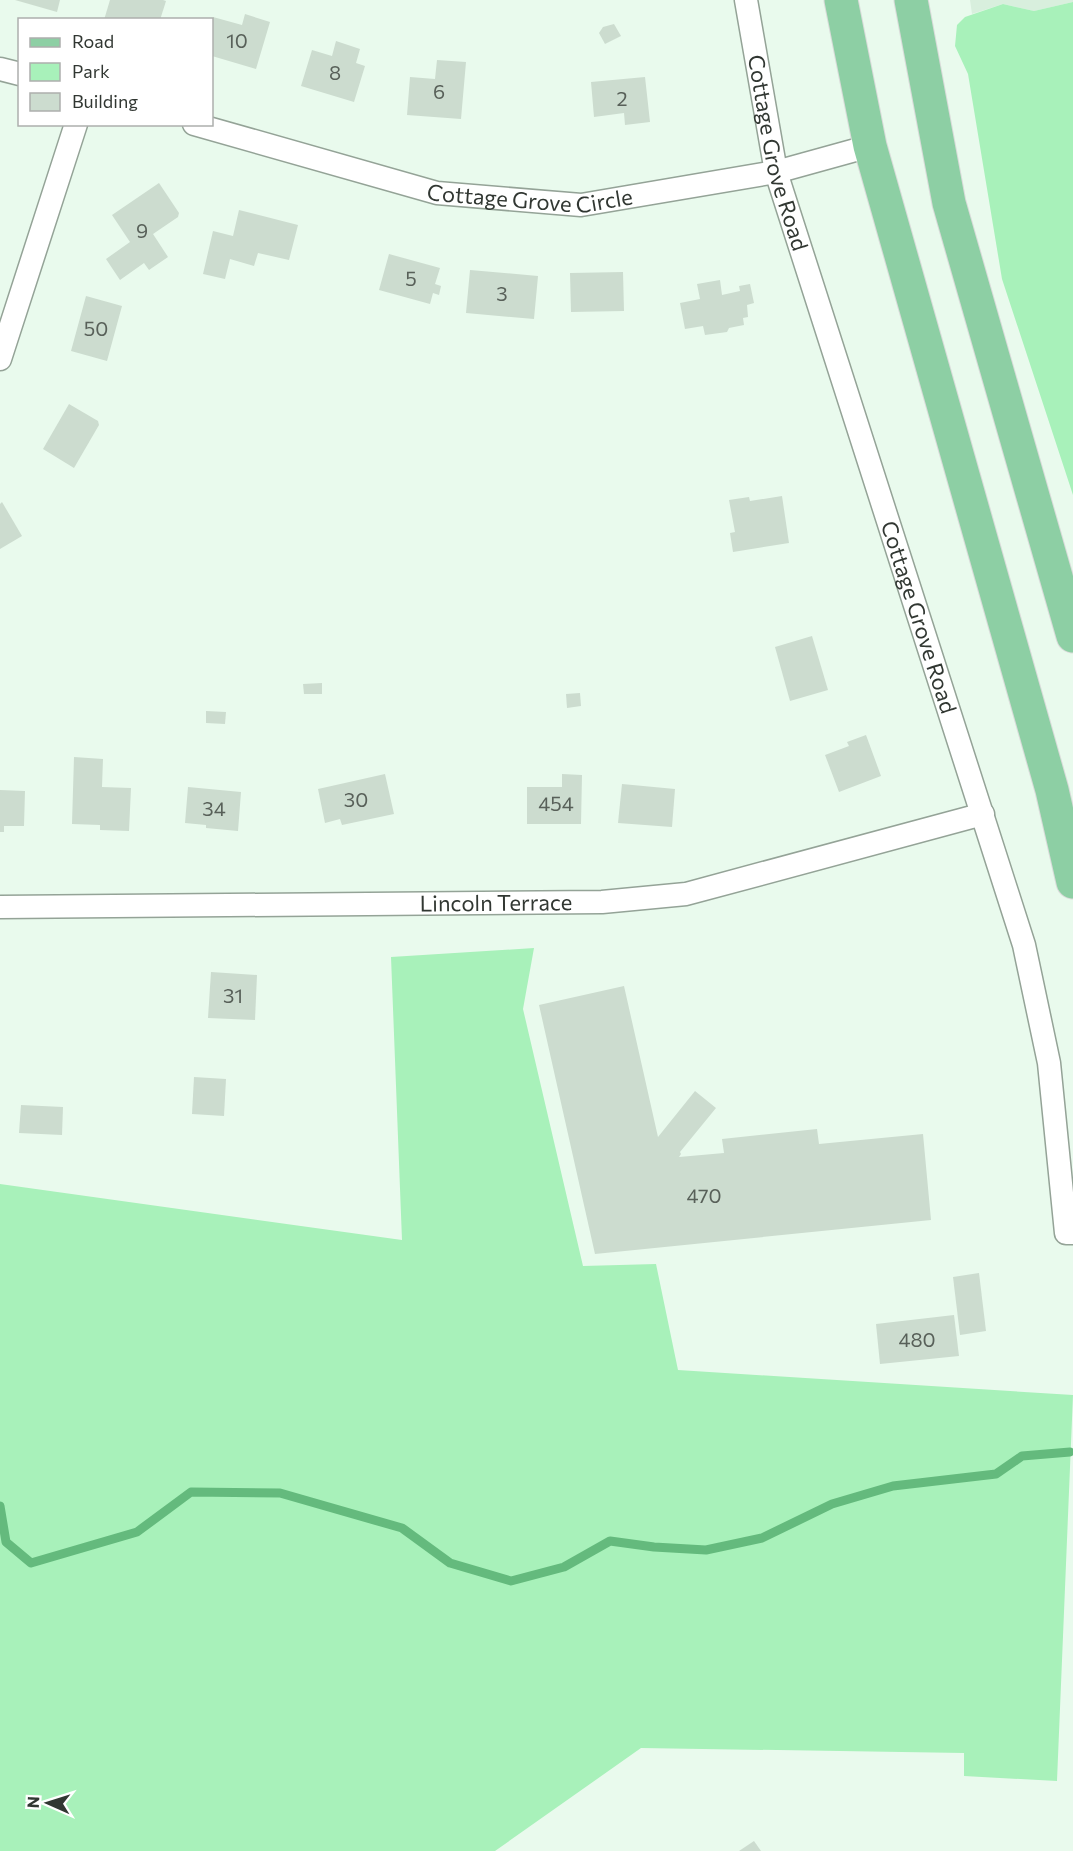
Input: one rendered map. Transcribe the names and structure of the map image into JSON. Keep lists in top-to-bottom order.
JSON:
{
  "streets": {
    "street": ["Cottage Grove Road", "Cottage Grove Circle", "Lincoln Terrace"]
  },
  "crossings": [
    ["Cottage Grove Road", "Cottage Grove Circle"],
    ["Cottage Grove Road", "Lincoln Terrace"]
  ],
  "house_numbers": [
    "10",
    "8",
    "6",
    "2",
    "9",
    "5",
    "3",
    "50",
    "30",
    "454",
    "34",
    "31",
    "470",
    "480"
  ],
  "legend": ["Road", "Park", "Building"],
  "north": "left"
}
